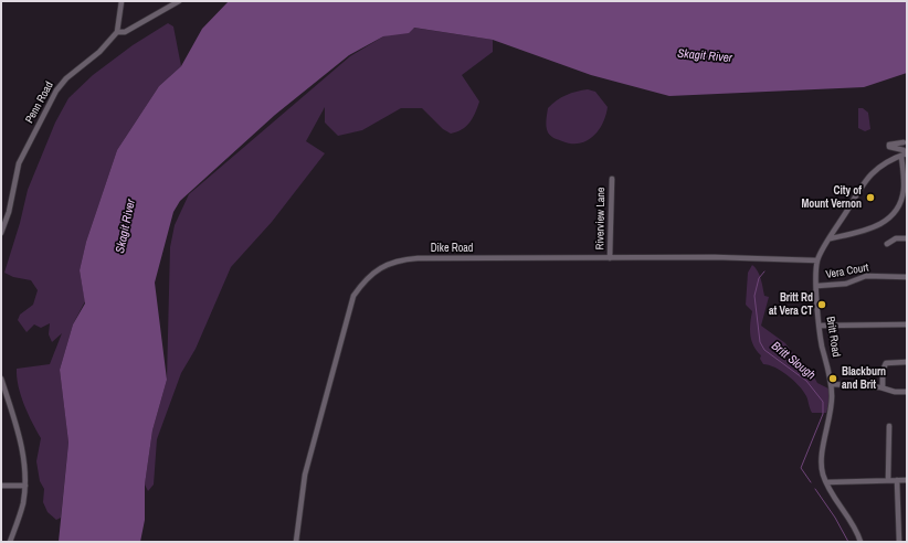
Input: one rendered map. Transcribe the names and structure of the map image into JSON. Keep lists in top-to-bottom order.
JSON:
{
  "streets": {
    "street": [
      "Penn Road",
      "Riverview Lane",
      "Dike Road",
      "Vera Court",
      "Britt Road"
    ]
  },
  "crossings": [
    ["Riverview Lane", "Dike Road"],
    ["Dike Road", "Britt Road"],
    ["Vera Court", "Britt Road"]
  ],
  "water": ["Skagit River", "Britt Slough"],
  "places": ["City of Mount Vernon", "Britt Rd at Vera CT", "Blackburn and Brit"]
}
